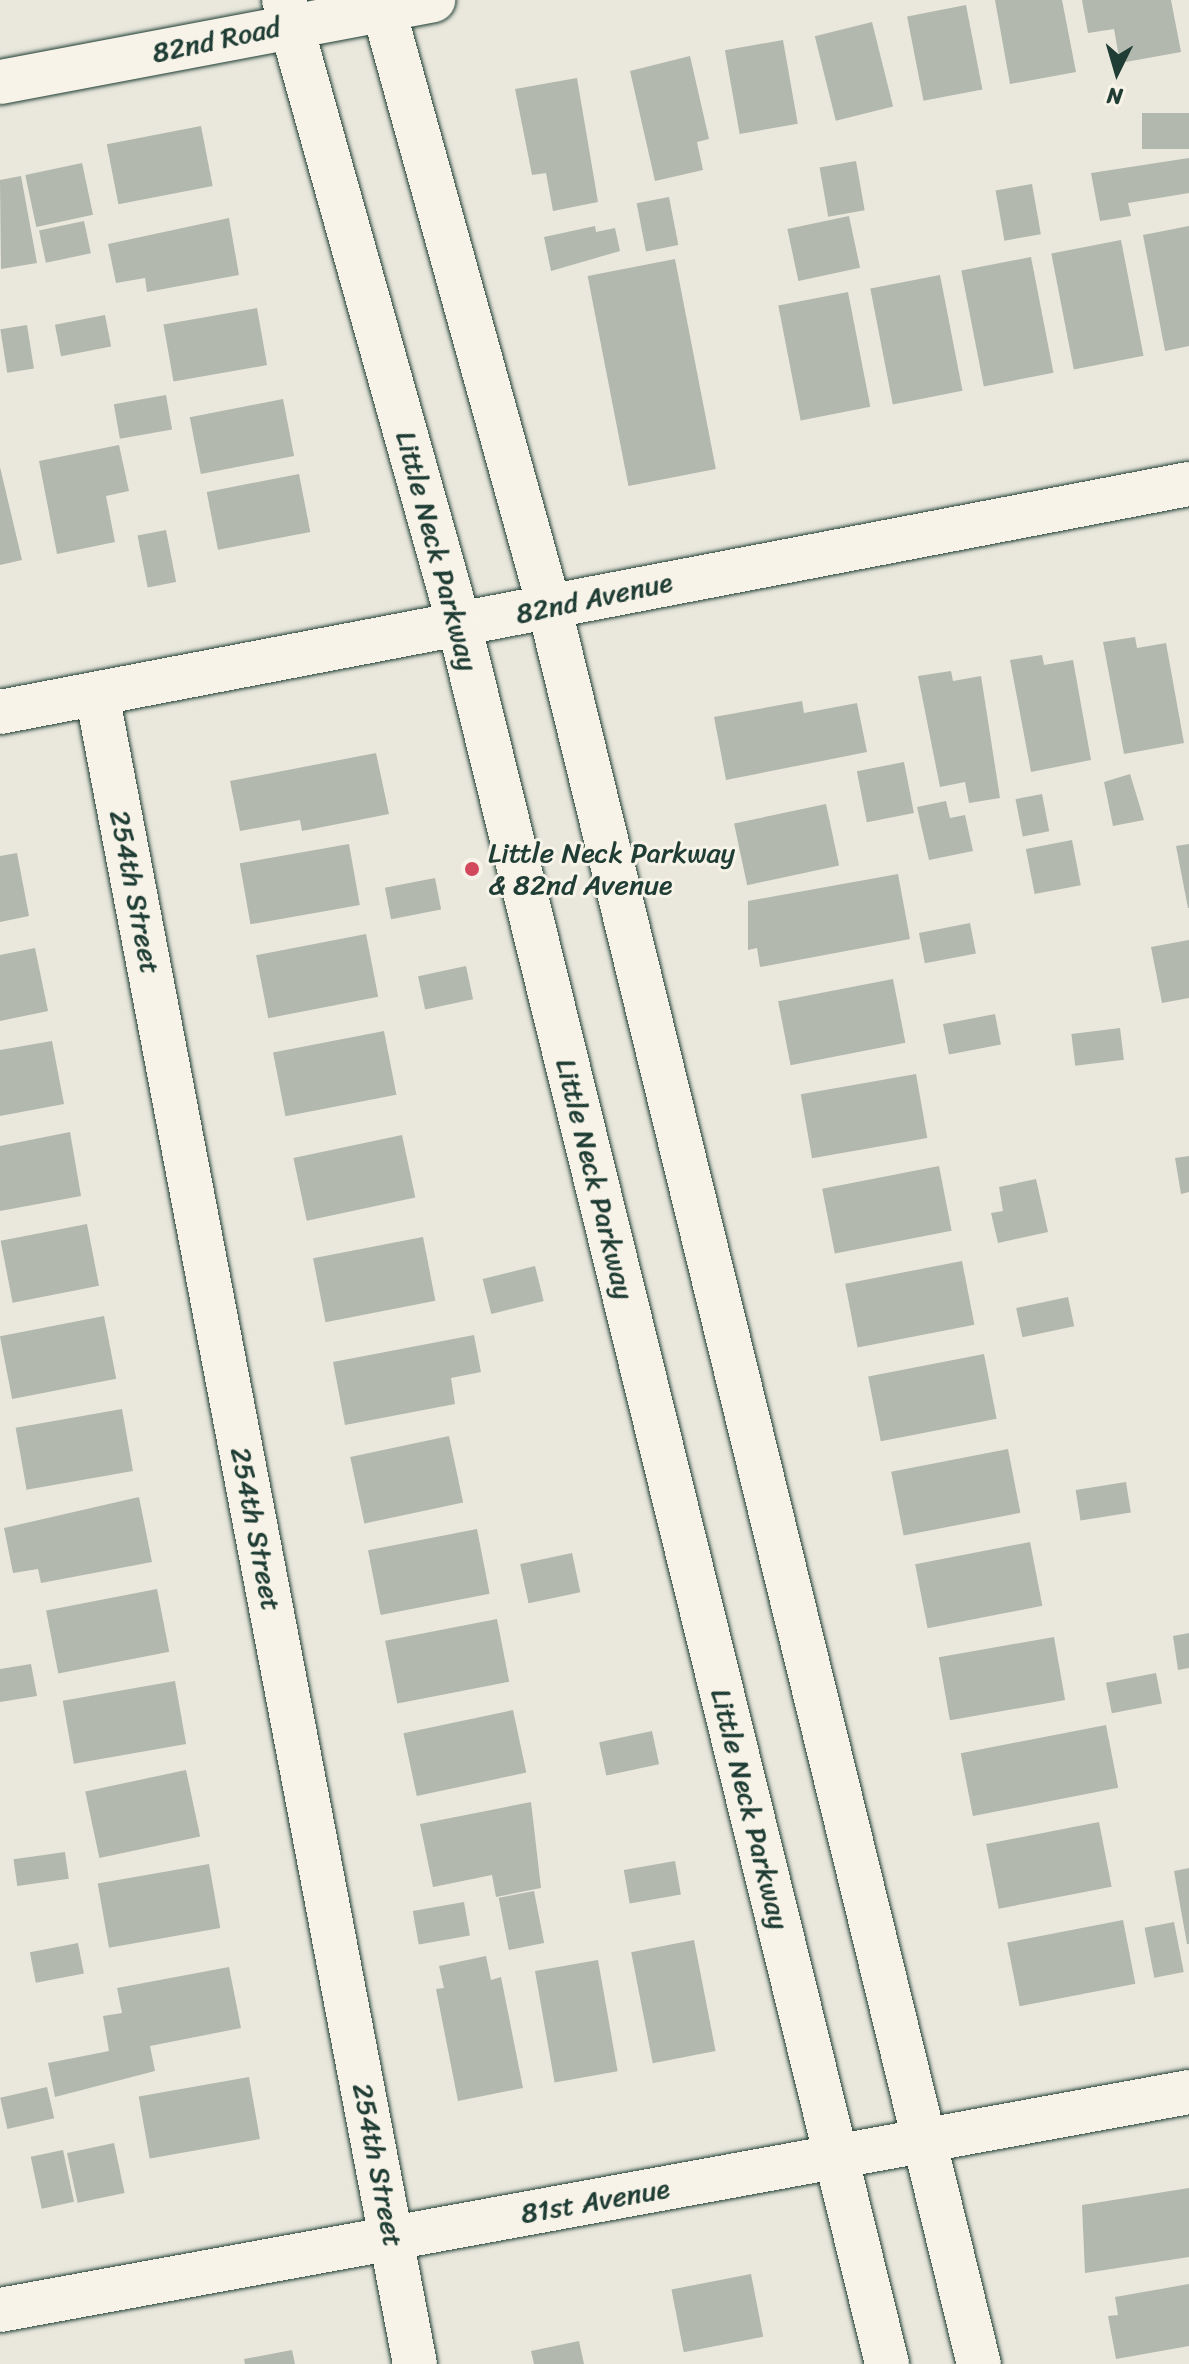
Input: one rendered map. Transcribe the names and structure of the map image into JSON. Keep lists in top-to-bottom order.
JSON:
{
  "streets": {
    "main road": [
      "82nd Road",
      "Little Neck Parkway",
      "82nd Avenue",
      "254th Street",
      "81st Avenue"
    ]
  },
  "crossings": [
    ["82nd Road", "Little Neck Parkway"],
    ["Little Neck Parkway", "82nd Avenue"],
    ["Little Neck Parkway", "81st Avenue"],
    ["82nd Avenue", "254th Street"],
    ["254th Street", "81st Avenue"]
  ],
  "places": ["Little Neck Parkway & 82nd Avenue"],
  "north": "bottom"
}
